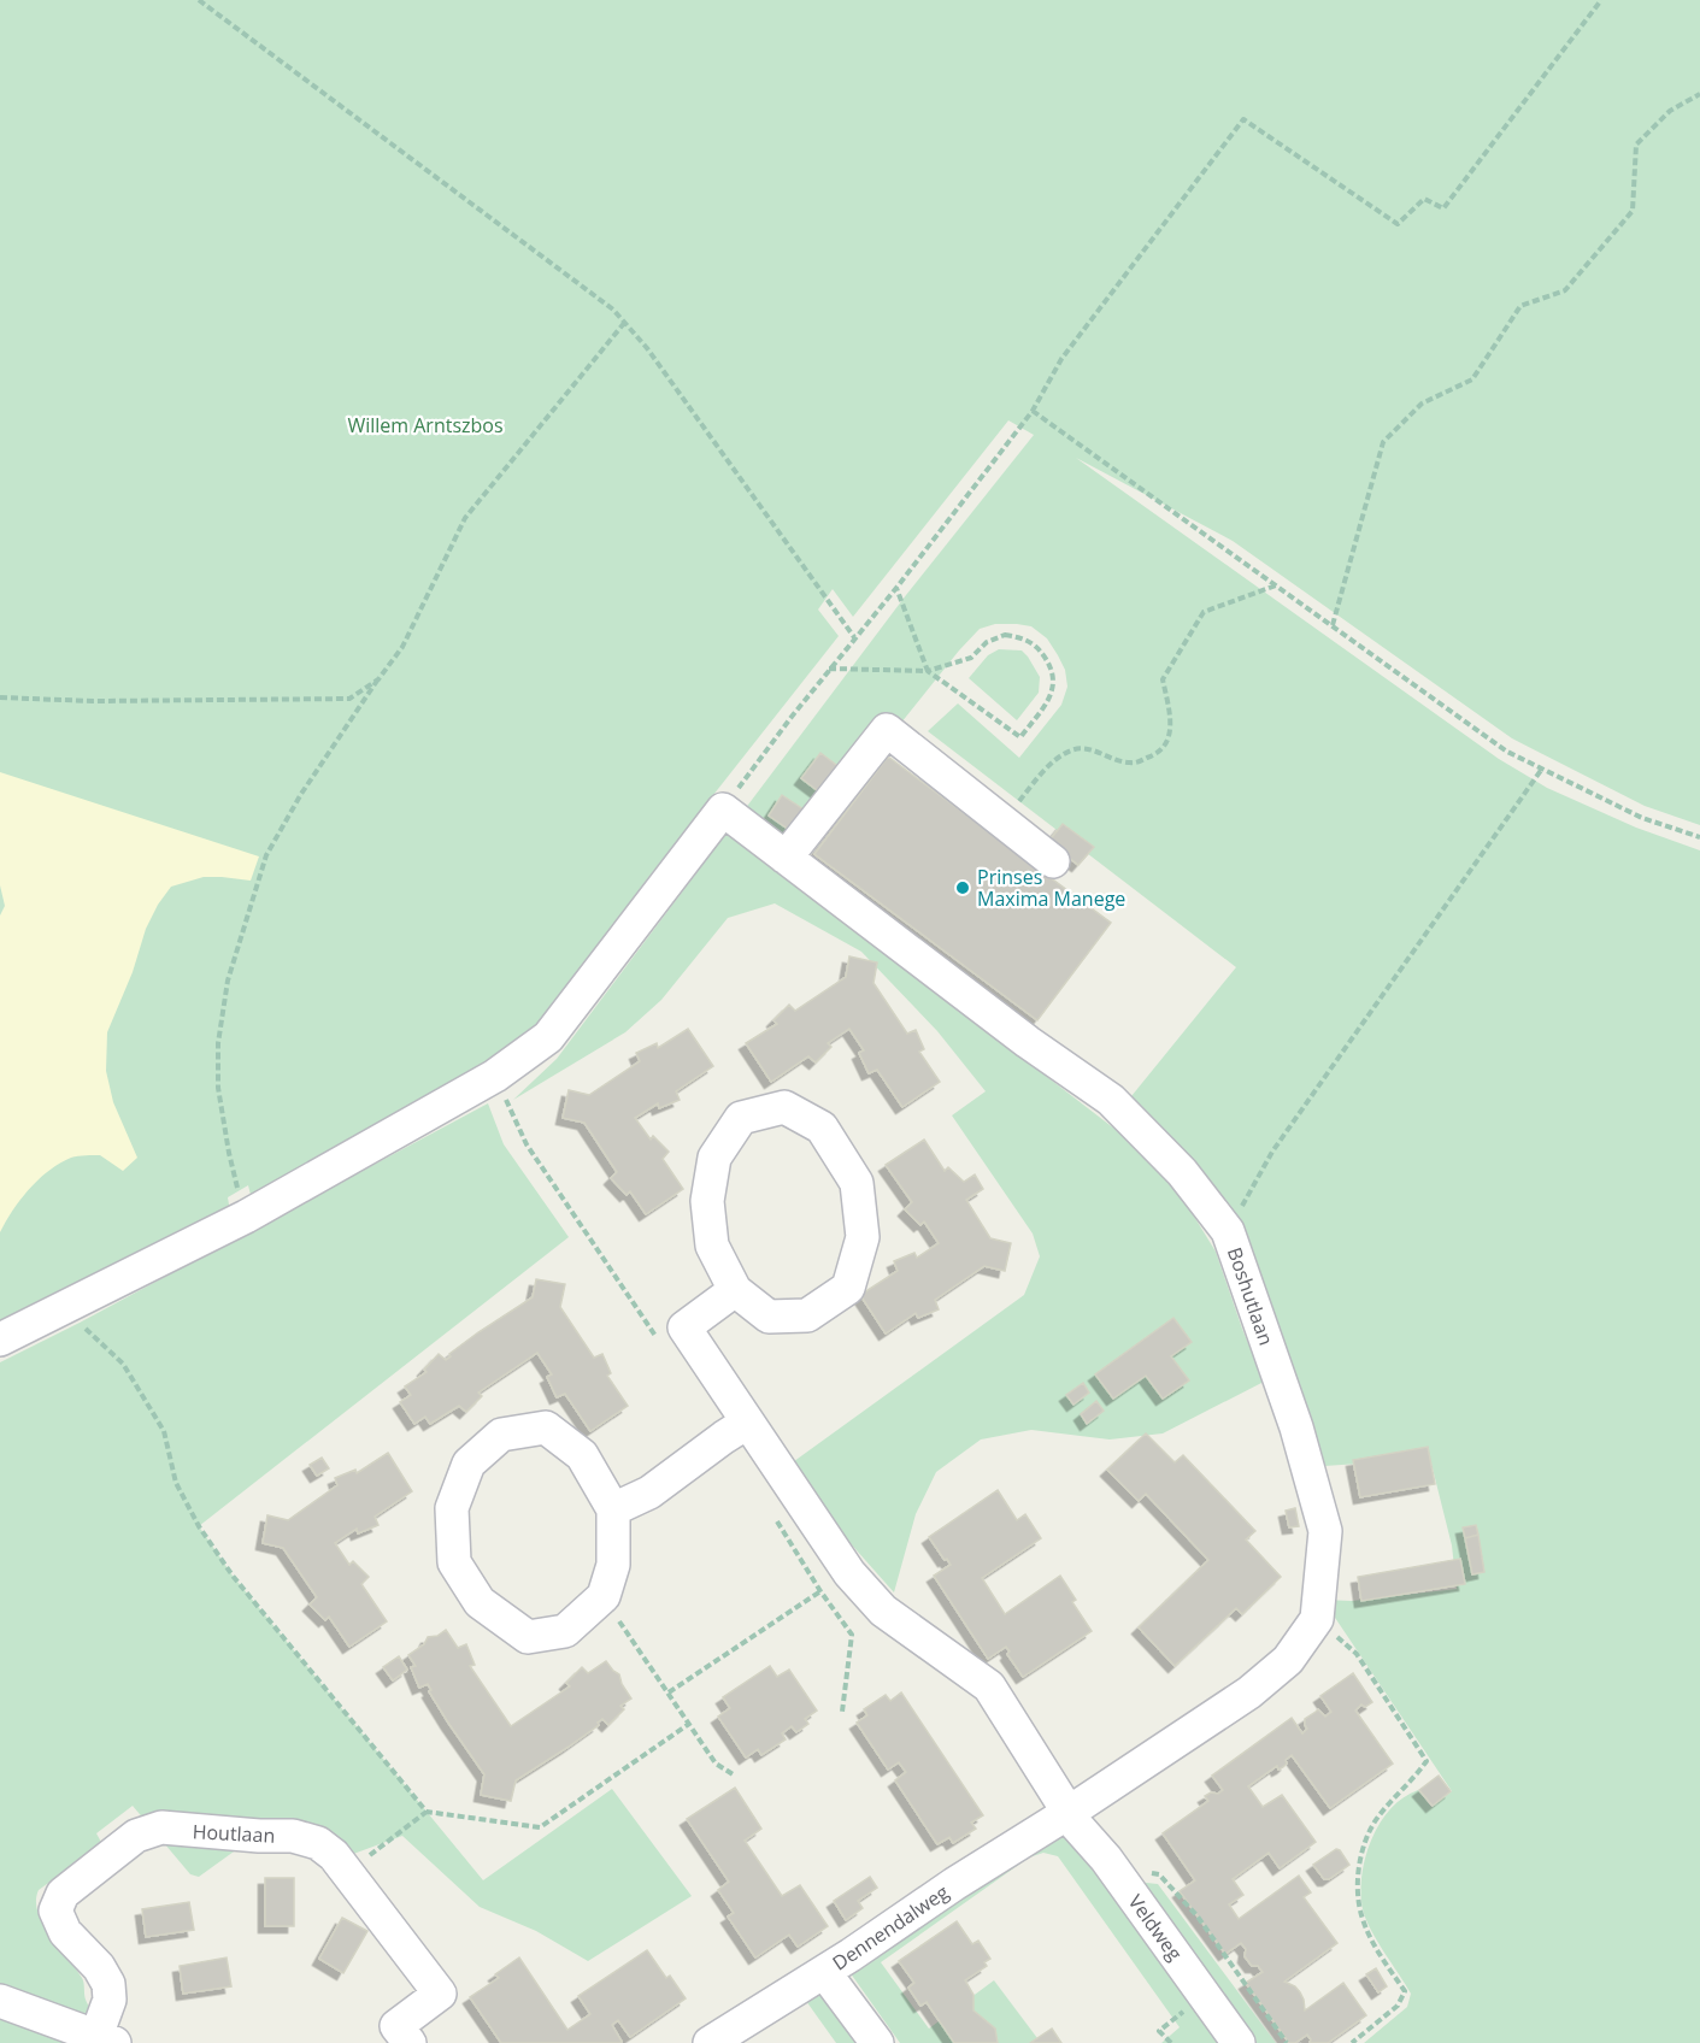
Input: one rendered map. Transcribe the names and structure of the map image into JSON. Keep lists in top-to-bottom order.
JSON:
{
  "streets": {
    "lane": [
      "Boshutlaan",
      "Houtlaan",
      "Dennendalweg",
      "Veldweg"
    ]
  },
  "crossings": [
    ["Boshutlaan", "Dennendalweg"],
    ["Boshutlaan", "Veldweg"],
    ["Dennendalweg", "Veldweg"]
  ],
  "parks": ["Willem Arntszbos"],
  "places": ["Prinses Maxima Manege"]
}
